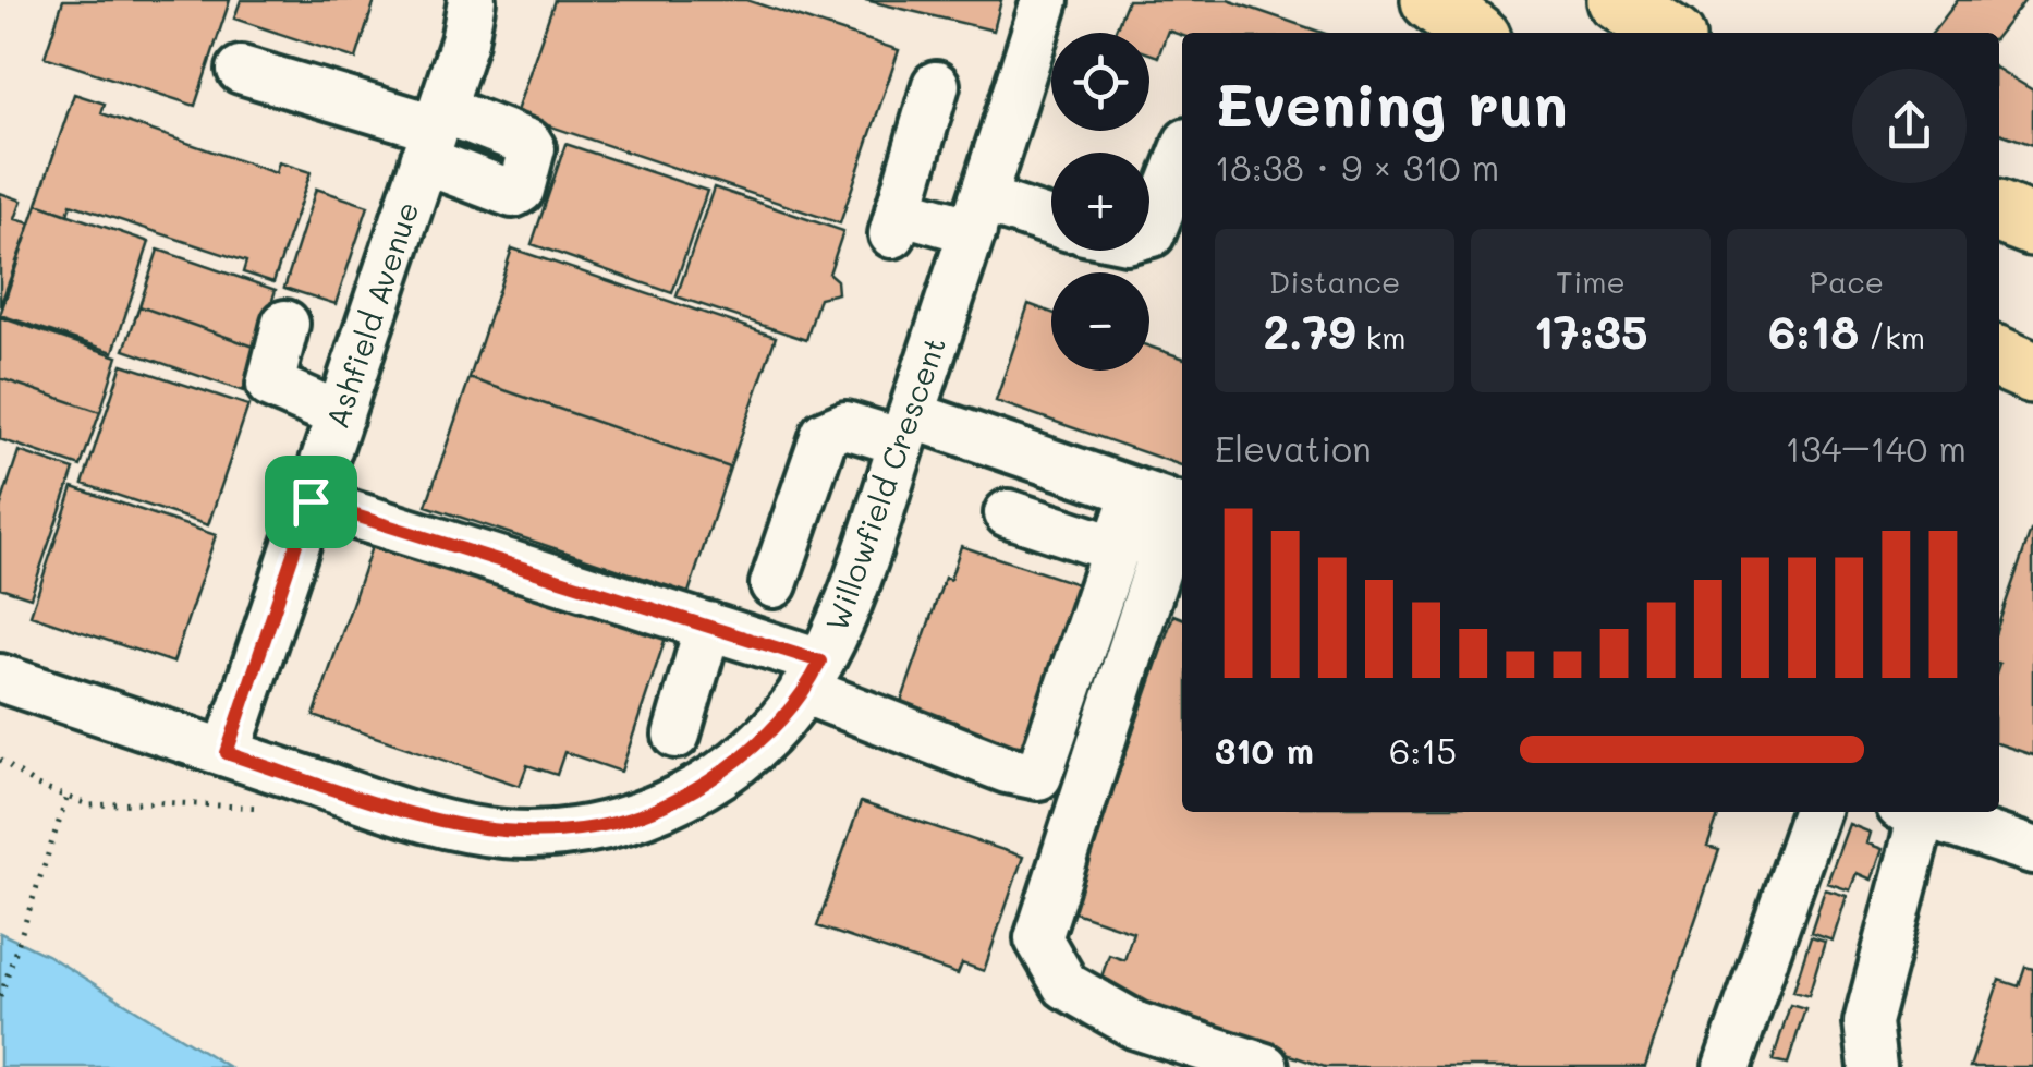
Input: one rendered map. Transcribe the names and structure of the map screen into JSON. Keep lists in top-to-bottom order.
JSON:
{
  "streets": {
    "street": ["Ashfield Avenue", "Willowfield Crescent"]
  },
  "crossings": [
    ["Ashfield Avenue", "Willowfield Crescent"]
  ],
  "page": {
    "map_buttons": ["+", "−"],
    "heading": ["Evening run", "18:38 · 9 × 310 m"],
    "stats": [
      ["Distance", "2.79 km"],
      ["Time", "17:35"],
      ["Pace", "6:18 /km"]
    ],
    "chart": ["Elevation", "134–140 m"],
    "list": [
      {
        "name": "310 m",
        "note": "6:15"
      }
    ]
  }
}
